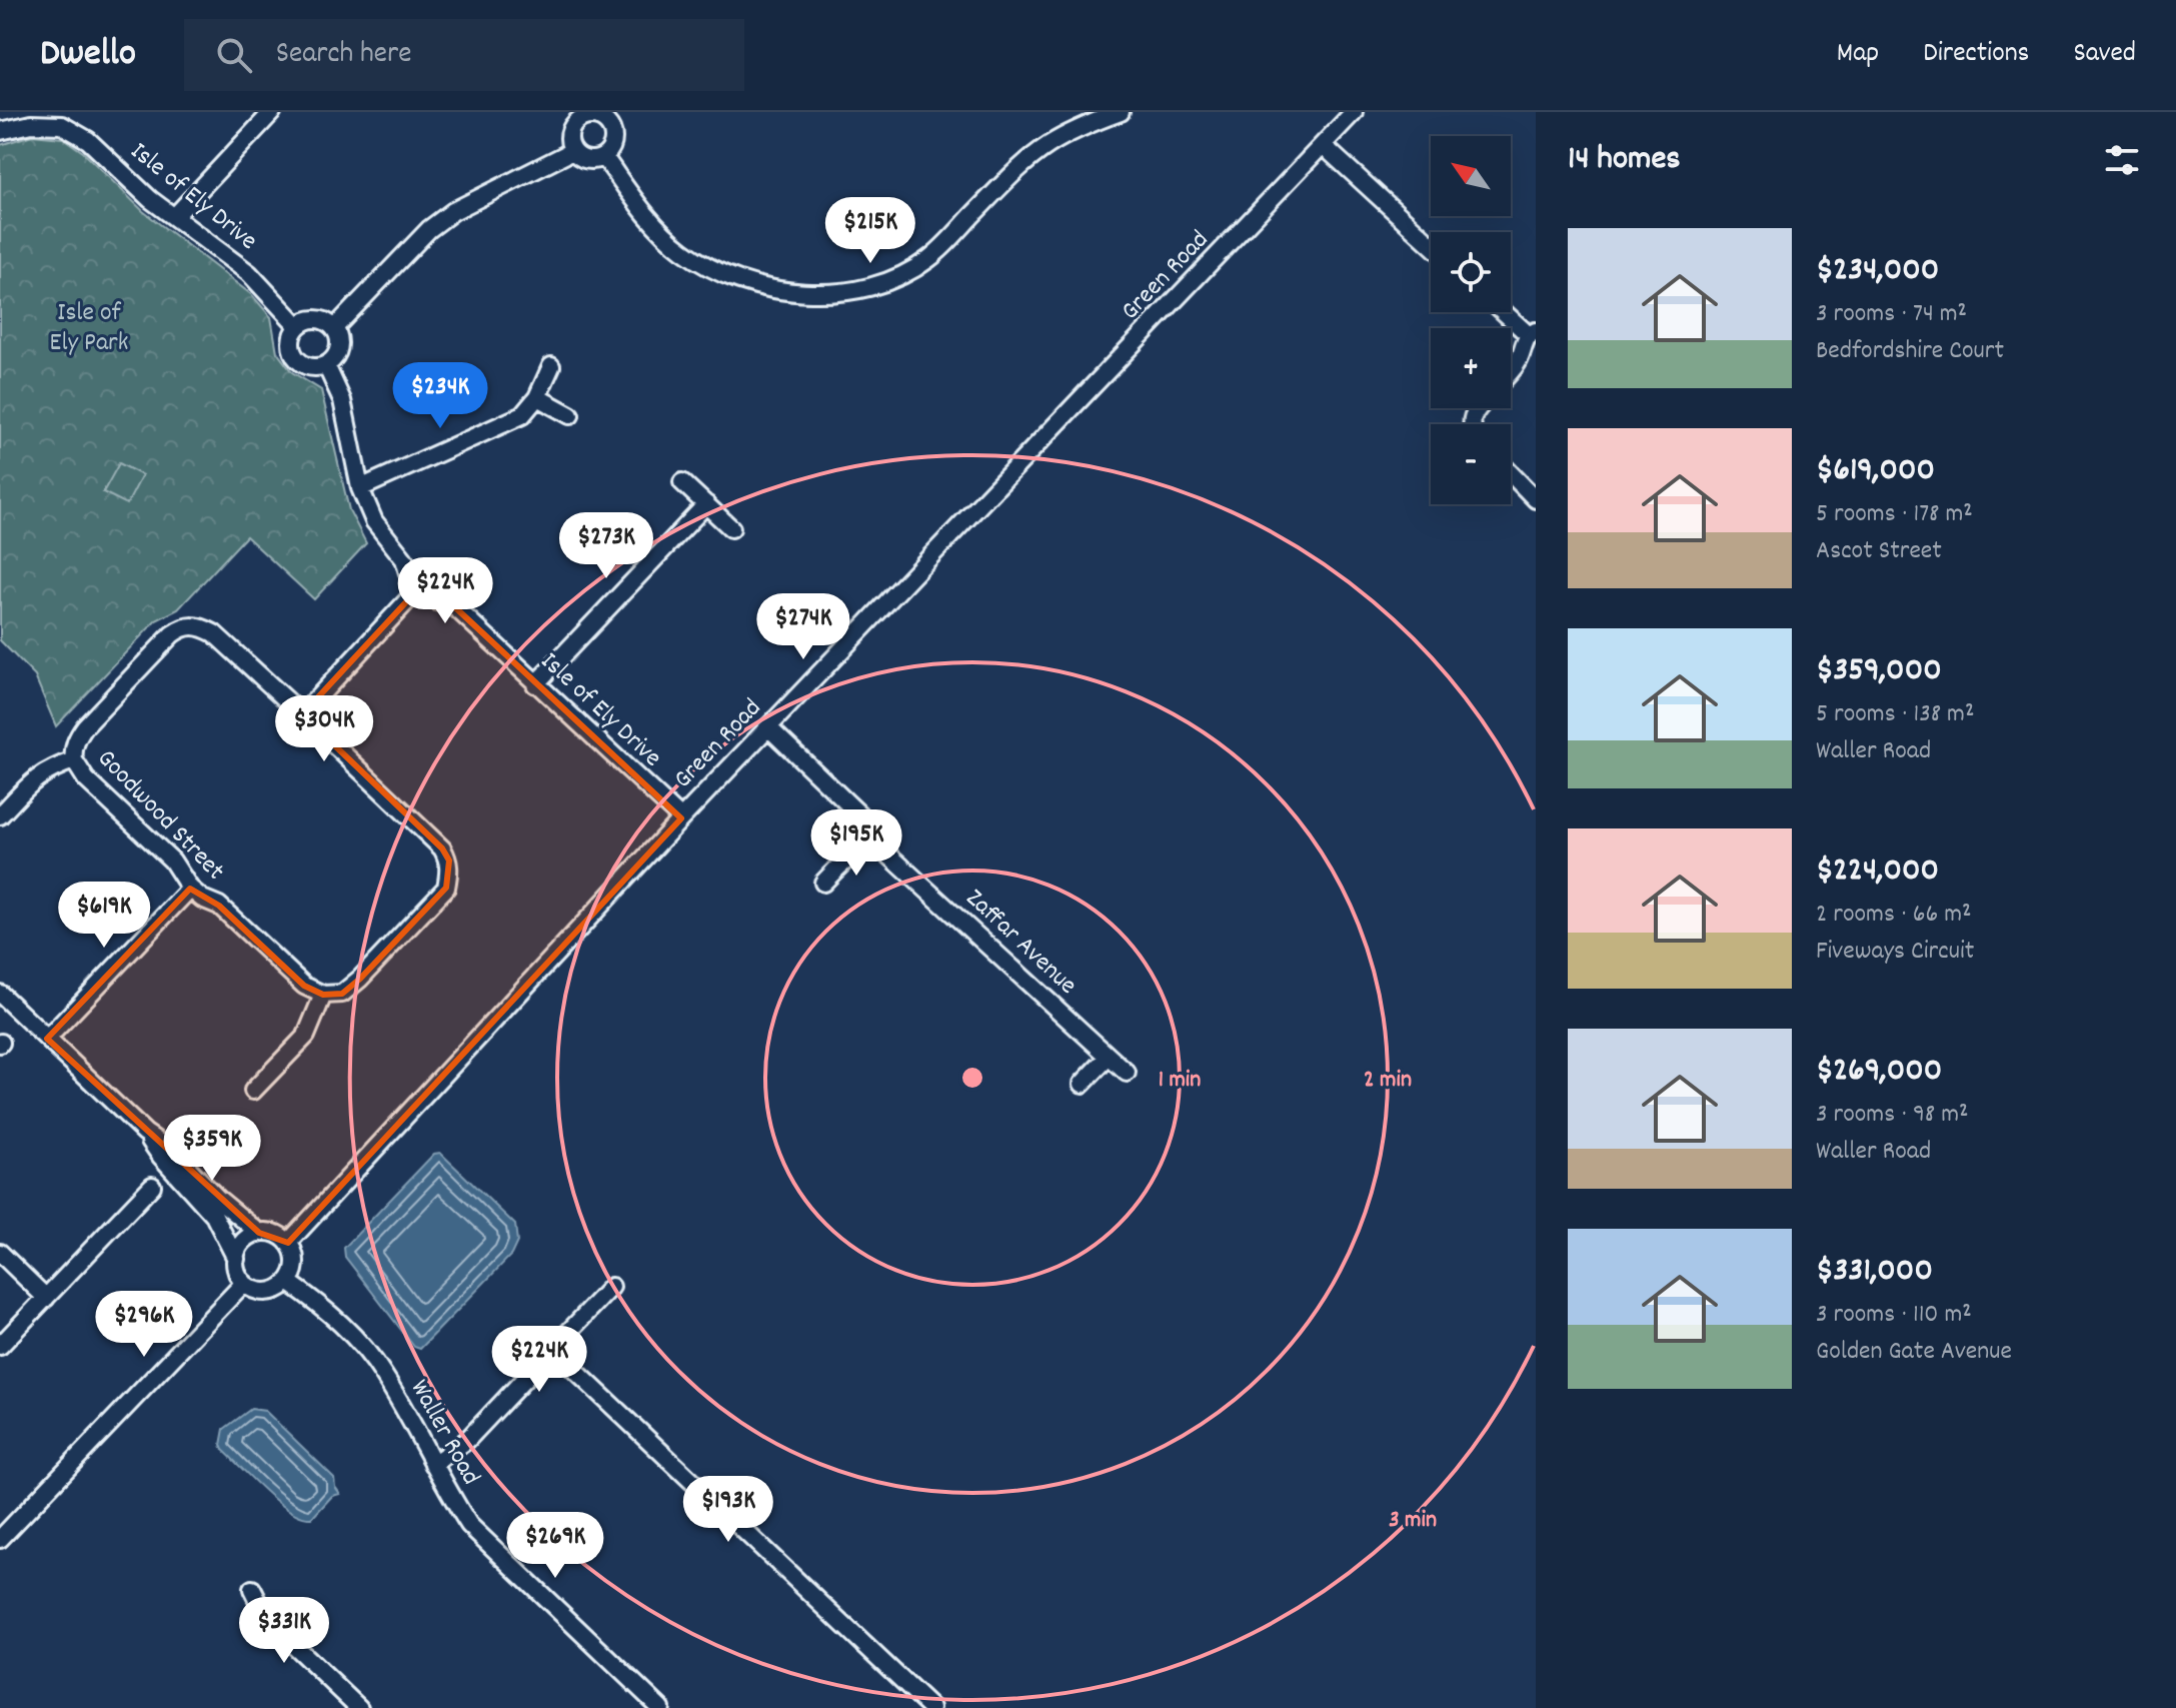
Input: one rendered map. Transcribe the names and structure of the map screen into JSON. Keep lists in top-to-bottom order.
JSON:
{
  "streets": {
    "street": [
      "Isle of Ely Drive",
      "Green Road",
      "Goodwood Street",
      "Zaffar Avenue",
      "Waller Road"
    ]
  },
  "crossings": [
    ["Isle of Ely Drive", "Green Road"],
    ["Green Road", "Zaffar Avenue"],
    ["Green Road", "Waller Road"]
  ],
  "parks": ["Isle of Ely Park"],
  "north": "top left",
  "page": {
    "header": "Dwello",
    "search": "Search here",
    "nav": ["Map", "Directions", "Saved"],
    "heading": "14 homes",
    "map_buttons": ["+", "−"],
    "price": [
      "$215K",
      "$234K",
      "$273K",
      "$224K",
      "$274K",
      "$304K",
      "$195K",
      "$619K",
      "$359K",
      "$296K",
      "$224K",
      "$193K",
      "$269K",
      "$331K"
    ],
    "list": [
      {
        "name": "$234,000",
        "note": "3 rooms · 74 m² · Bedfordshire Court"
      },
      {
        "name": "$619,000",
        "note": "5 rooms · 178 m² · Ascot Street"
      },
      {
        "name": "$359,000",
        "note": "5 rooms · 138 m² · Waller Road"
      },
      {
        "name": "$224,000",
        "note": "2 rooms · 66 m² · Fiveways Circuit"
      },
      {
        "name": "$269,000",
        "note": "3 rooms · 98 m² · Waller Road"
      },
      {
        "name": "$331,000",
        "note": "3 rooms · 110 m² · Golden Gate Avenue"
      }
    ]
  },
  "rings": ["1 min", "2 min", "3 min"]
}
